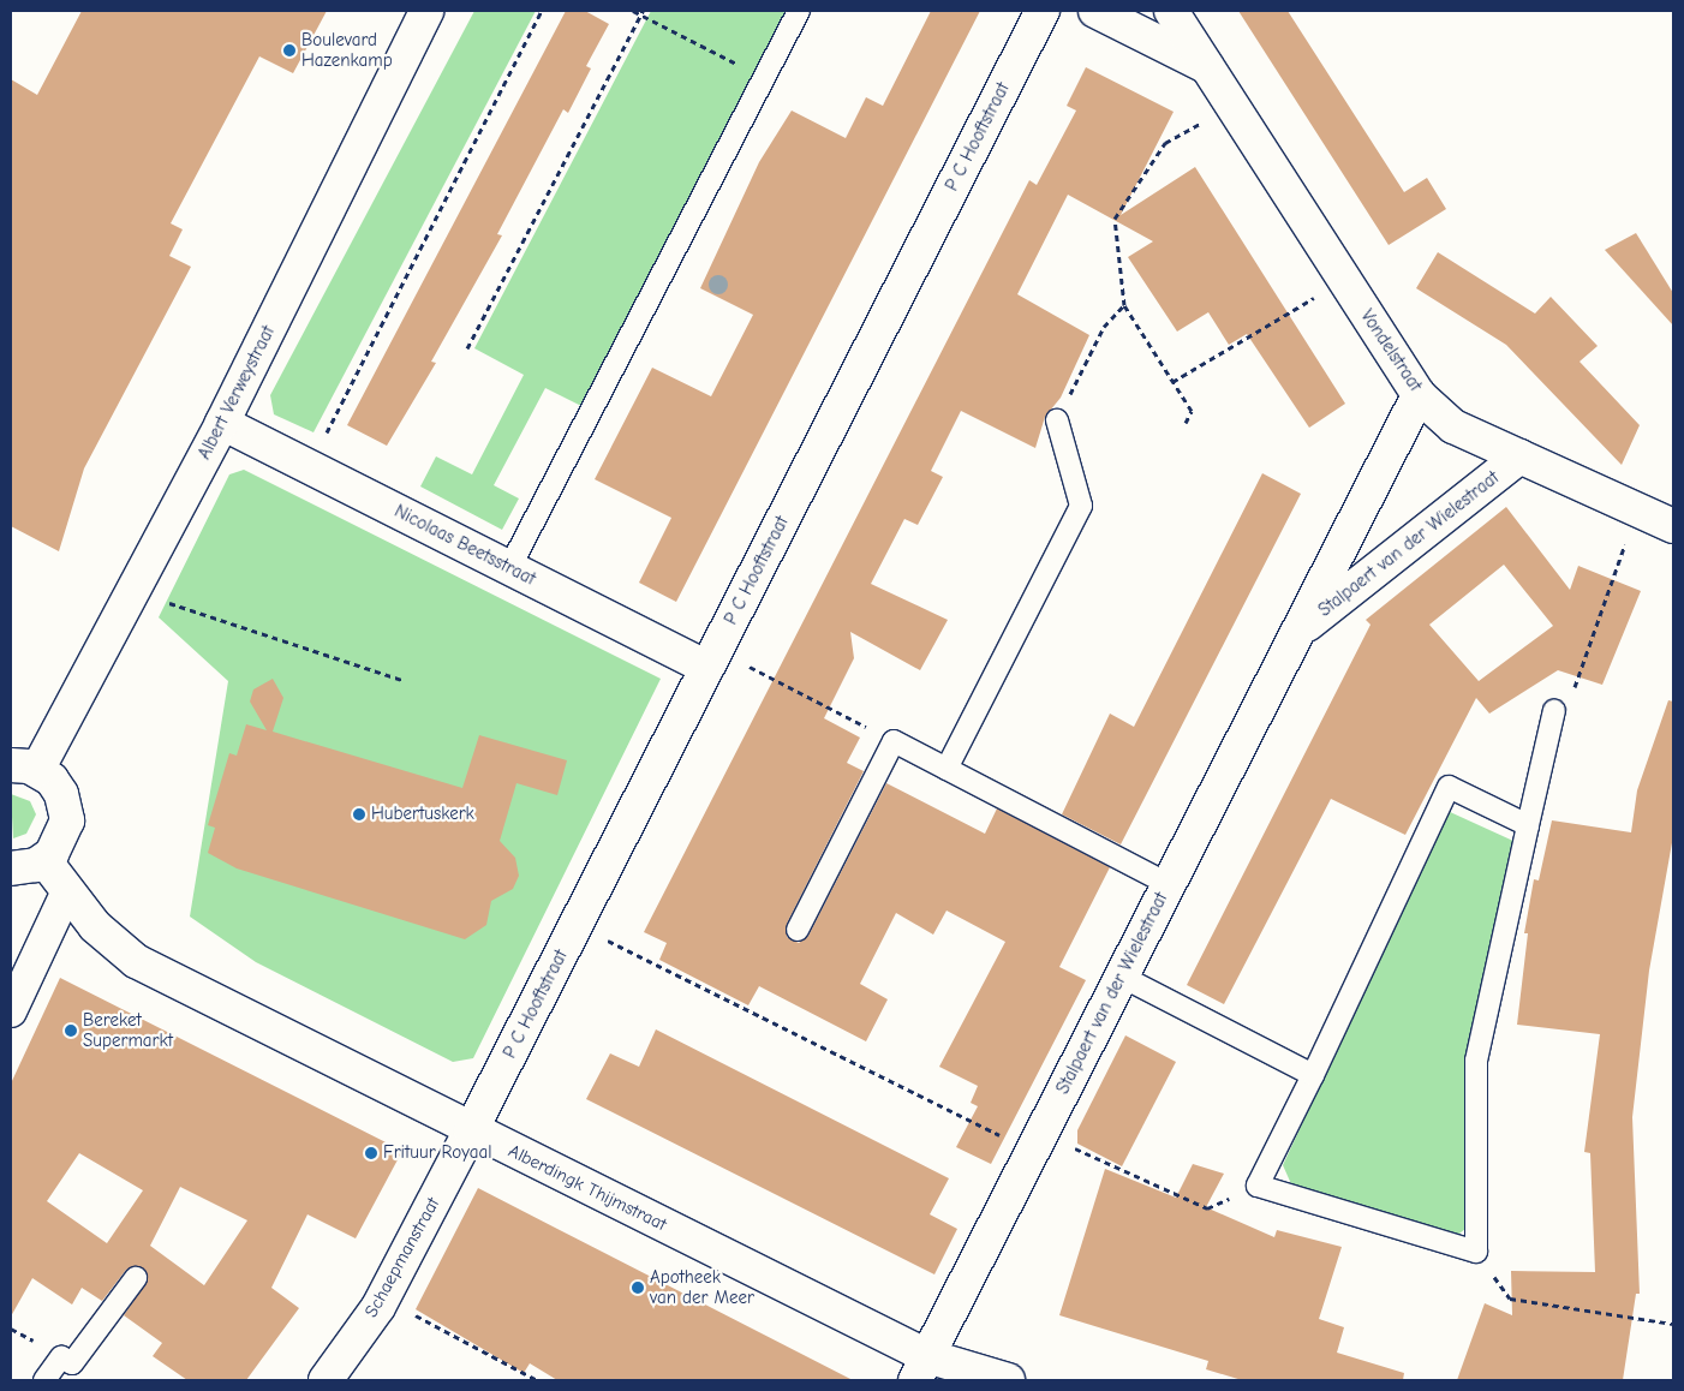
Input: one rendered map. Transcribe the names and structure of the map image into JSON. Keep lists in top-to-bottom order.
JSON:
{
  "streets": {
    "street": [
      "P C Hooftstraat",
      "Vondelstraat",
      "Albert Verweystraat",
      "Stalpaert van der Wielestraat",
      "Nicolaas Beetsstraat",
      "Alberdingk Thijmstraat",
      "Schaepmanstraat"
    ]
  },
  "crossings": [
    ["P C Hooftstraat", "Nicolaas Beetsstraat"],
    ["P C Hooftstraat", "Alberdingk Thijmstraat"],
    ["P C Hooftstraat", "Schaepmanstraat"],
    ["Vondelstraat", "Stalpaert van der Wielestraat"],
    ["Albert Verweystraat", "Nicolaas Beetsstraat"],
    ["Stalpaert van der Wielestraat", "Alberdingk Thijmstraat"],
    ["Alberdingk Thijmstraat", "Schaepmanstraat"]
  ],
  "places": [
    "Boulevard Hazenkamp",
    "Hubertuskerk",
    "Bereket Supermarkt",
    "Frituur Royaal",
    "Apotheek van der Meer"
  ]
}
